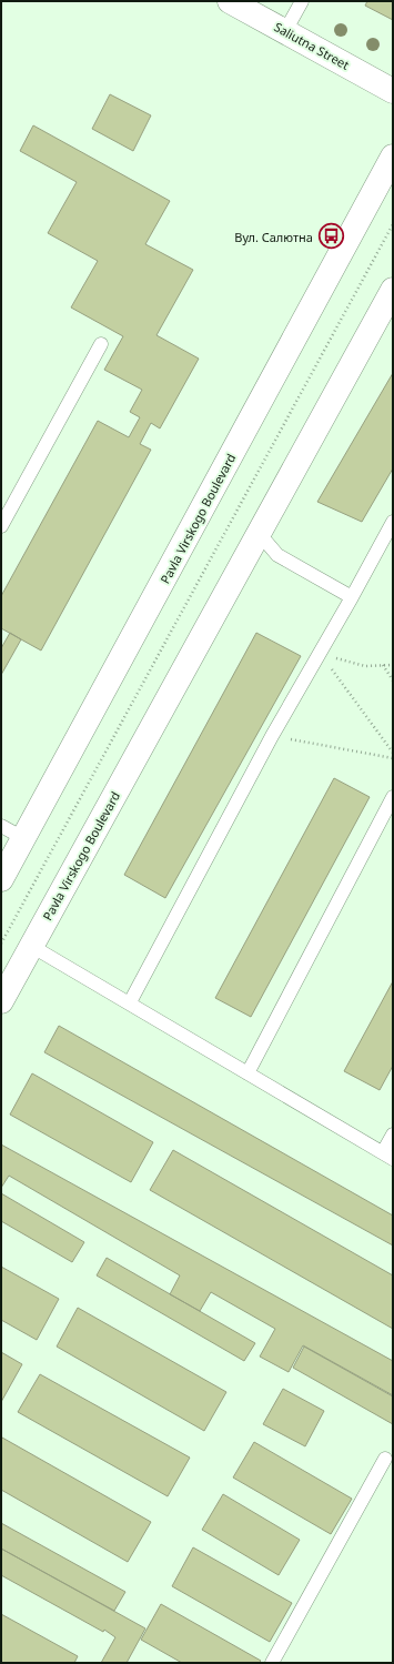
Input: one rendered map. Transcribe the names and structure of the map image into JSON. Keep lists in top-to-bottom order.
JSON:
{
  "streets": {
    "street": ["Saliutna Street", "Pavla Virskogo Boulevard"]
  },
  "places": {
    "bus stop": ["Вул. Салютна"]
  }
}
